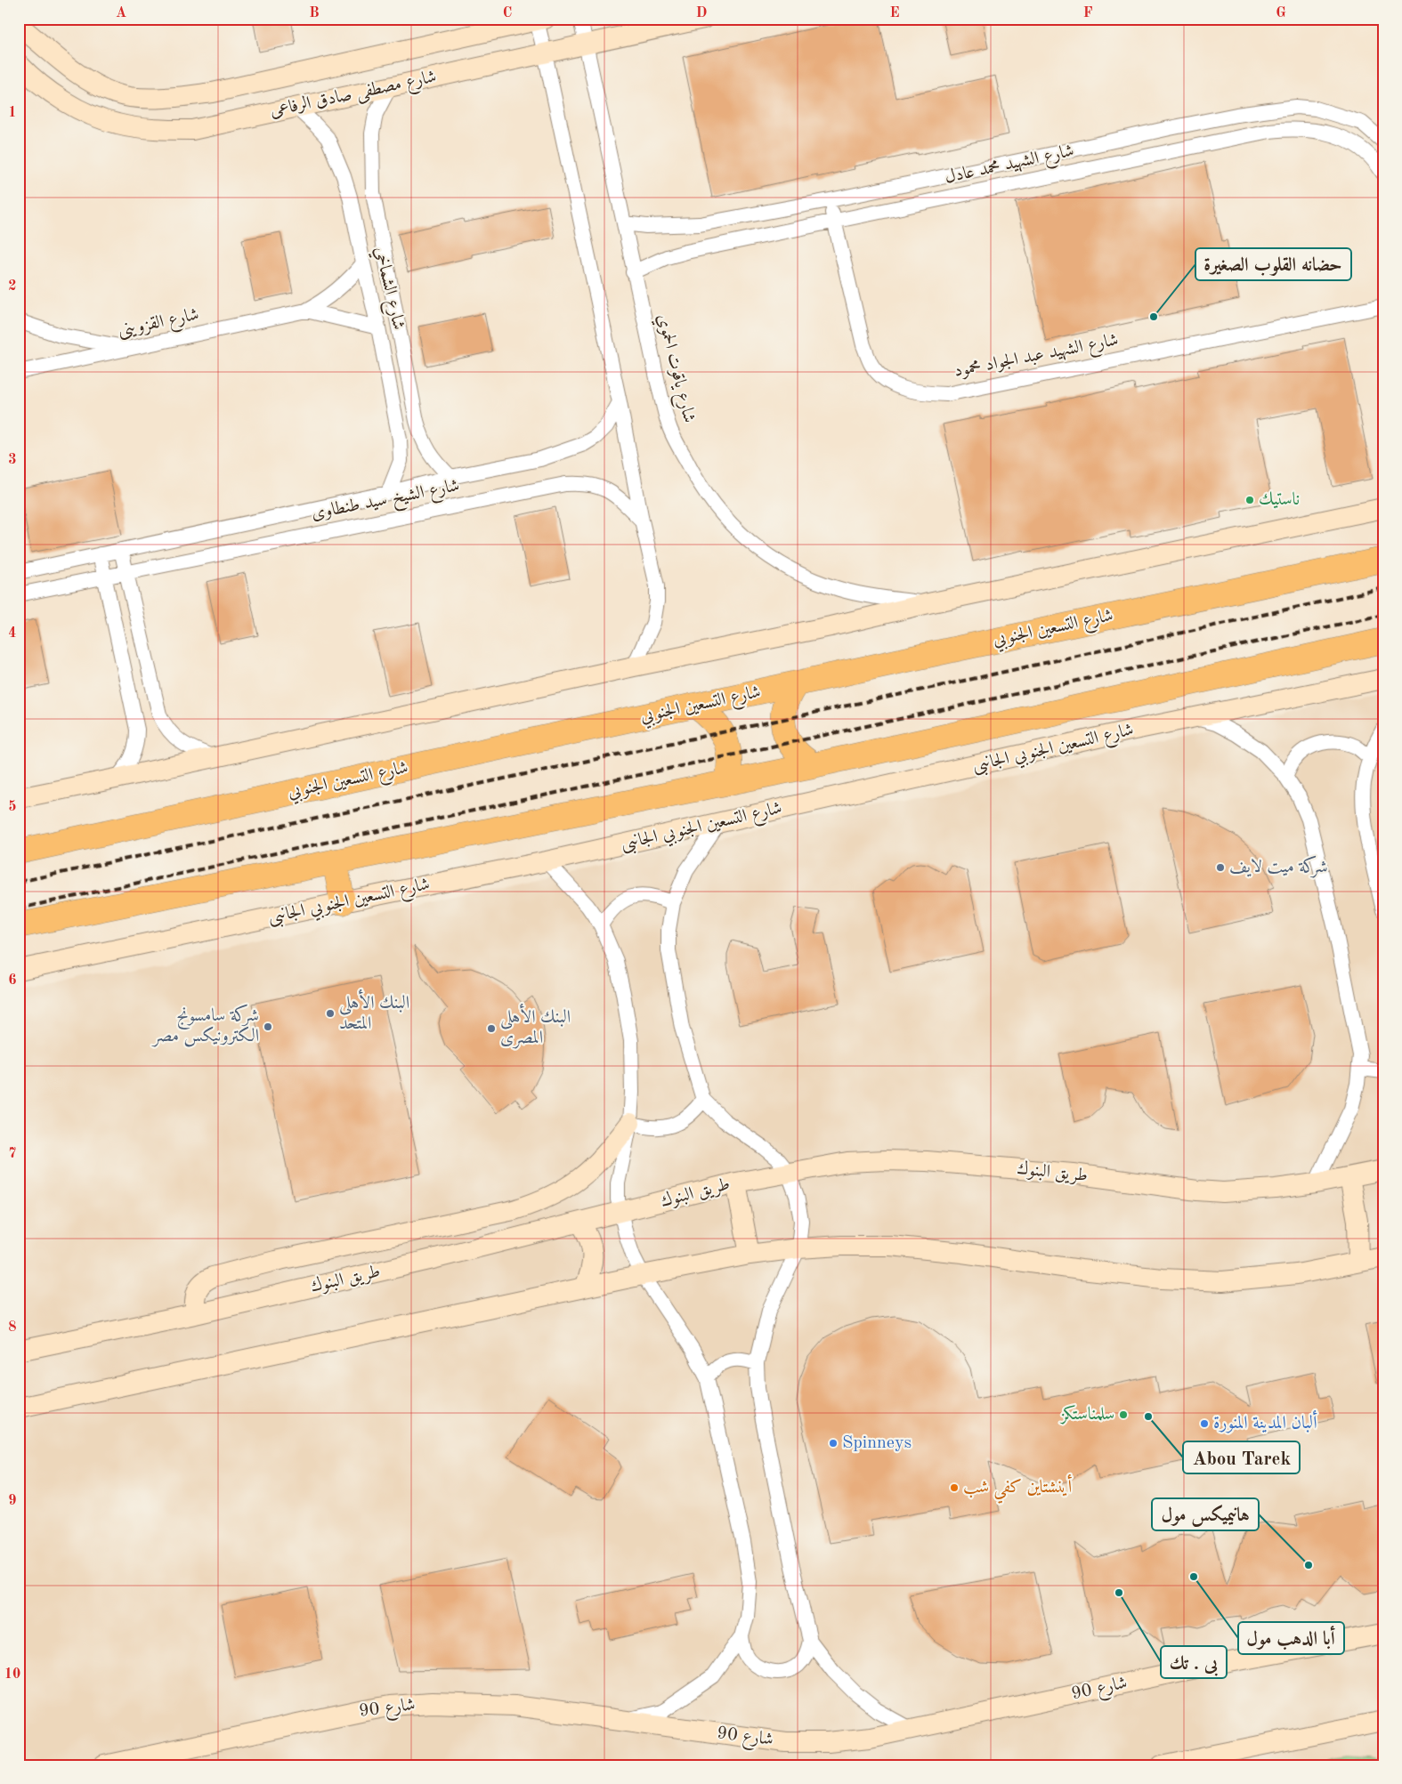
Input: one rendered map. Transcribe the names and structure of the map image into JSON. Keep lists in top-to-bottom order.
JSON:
{
  "streets": {
    "highway": ["شارع التسعين الجنوبي"],
    "street": [
      "شارع مصطفى صادق الرفاعى",
      "شارع الشهيد محمد عادل",
      "شارع الشماخي",
      "شارع القزوينى",
      "شارع الشهيد عبد الجواد محمود",
      "شارع ياقوت الحموي",
      "شارع الشيخ سيد طنطاوى",
      "شارع التسعين الجنوبي الجانبى",
      "طريق البنوك",
      "شارع 90"
    ]
  },
  "crossings": [
    ["شارع مصطفى صادق الرفاعى", "شارع الشماخي"],
    ["شارع مصطفى صادق الرفاعى", "شارع ياقوت الحموي"],
    ["شارع الشهيد محمد عادل", "شارع الشهيد عبد الجواد محمود"],
    ["شارع الشهيد محمد عادل", "شارع ياقوت الحموي"],
    ["شارع الشماخي", "شارع القزوينى"],
    ["شارع الشماخي", "شارع الشيخ سيد طنطاوى"]
  ],
  "places": [
    "حضانه القلوب الصغيرة",
    "ناستيك",
    "شركة ميت لايف",
    "البنك الأهلى المتحد",
    "شركة سامسونج الكترونيكس مصر",
    "البنك الأهلى المصرى",
    "سلمناستكز",
    "Abou Tarek",
    "ألبان المدينة المنورة",
    "Spinneys",
    "أينشتاين كفي شب",
    "هانيميكس مول",
    "أبا الدهب مول",
    "بى . تك"
  ],
  "grid": {
    "columns": [
      "A",
      "B",
      "C",
      "D",
      "E",
      "F",
      "G"
    ],
    "rows": [
      "1",
      "2",
      "3",
      "4",
      "5",
      "6",
      "7",
      "8",
      "9",
      "10"
    ]
  }
}
